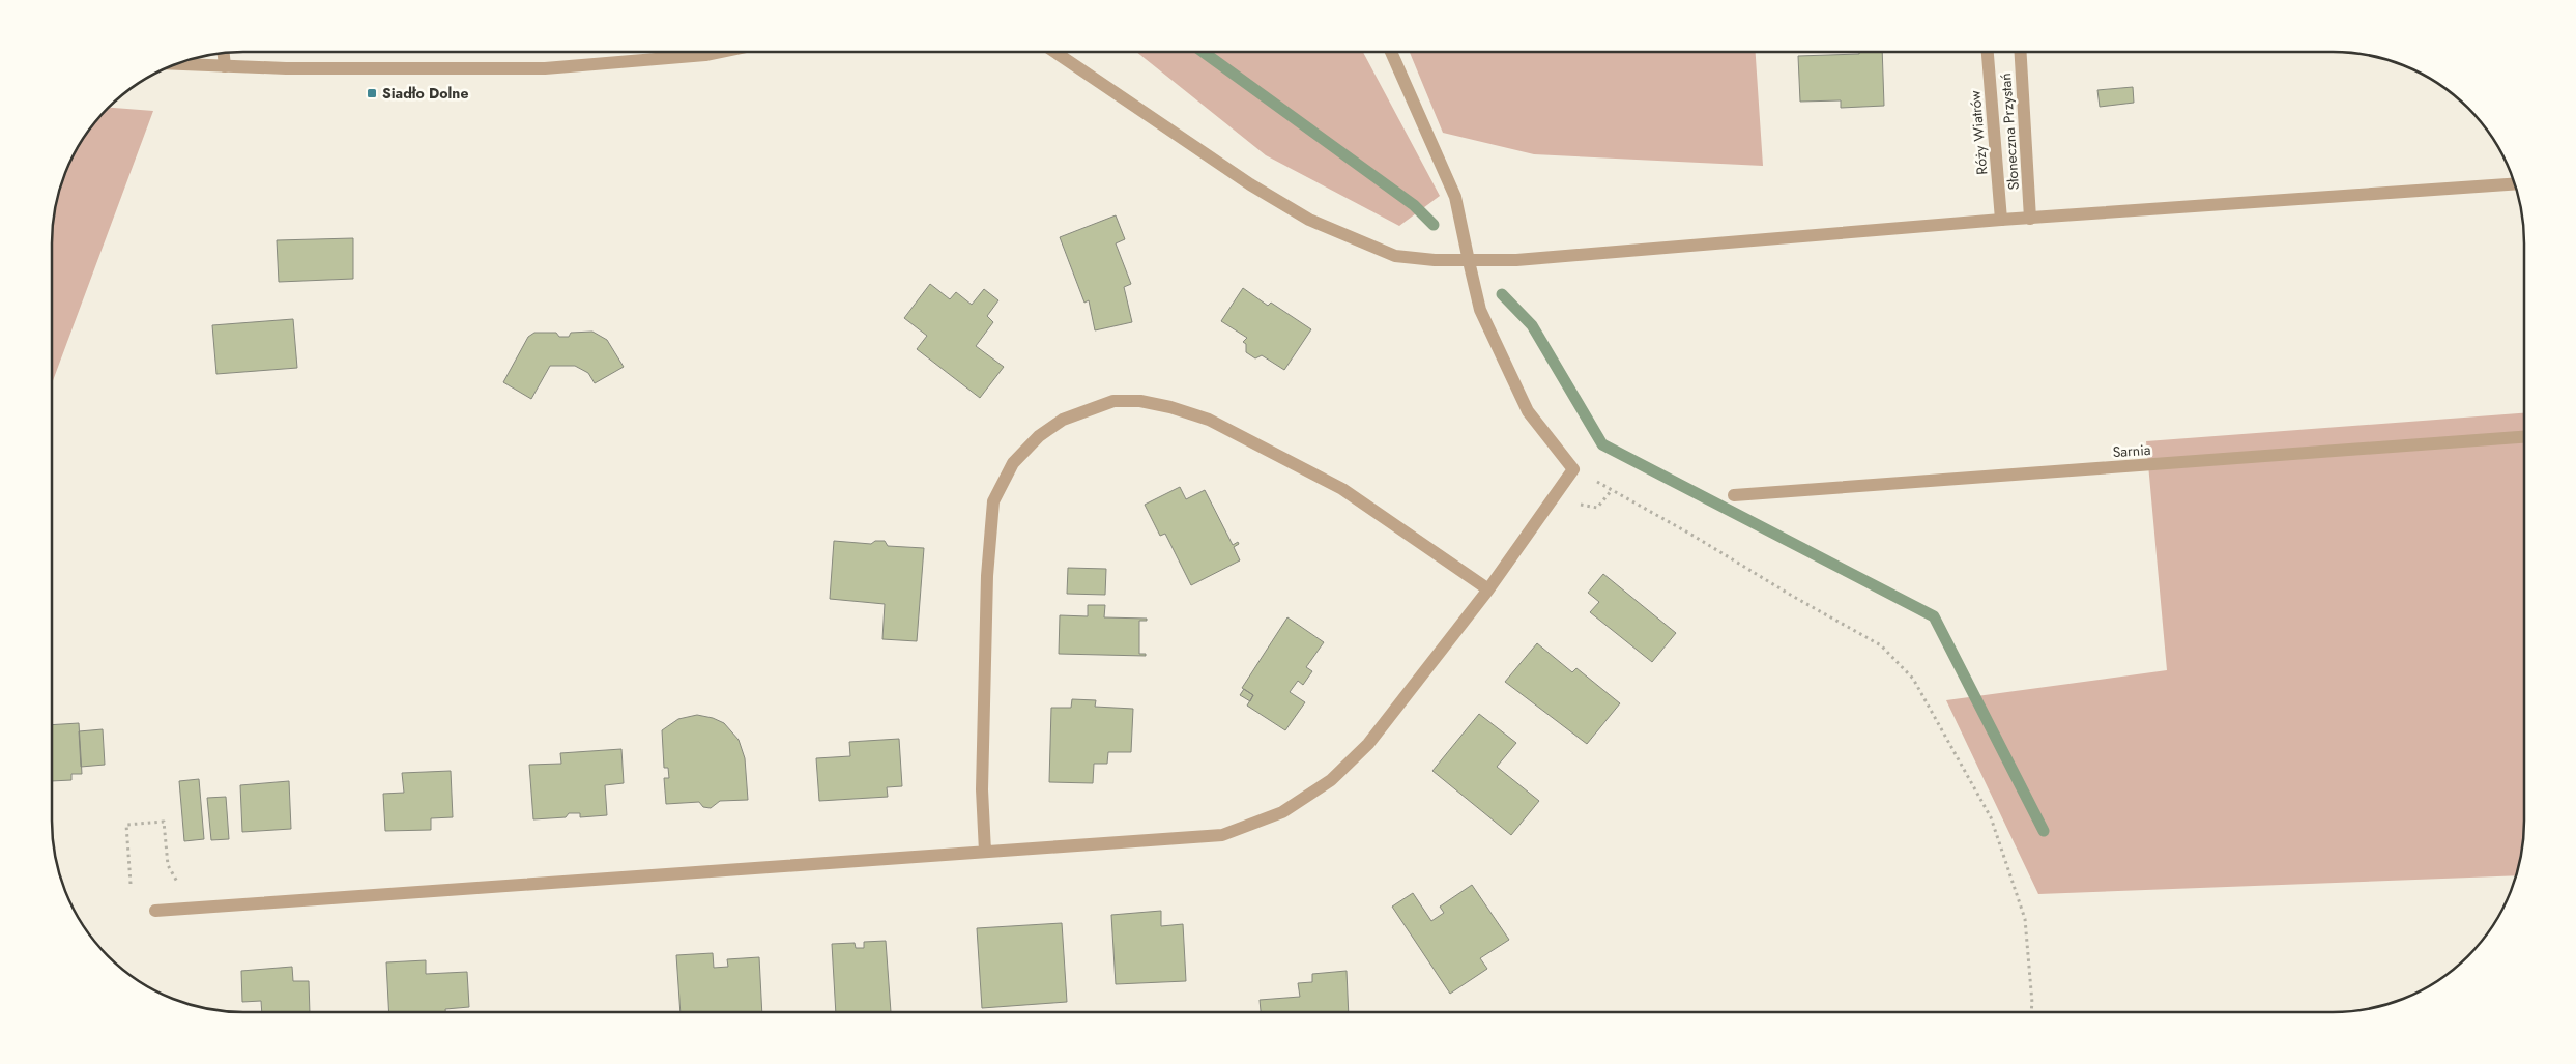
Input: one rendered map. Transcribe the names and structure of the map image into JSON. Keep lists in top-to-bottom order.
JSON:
{
  "streets": {
    "street": ["Słoneczna Przystań", "Róży Wiatrów", "Sarnia"]
  },
  "places": {
    "transit": ["Siadło Dolne"]
  }
}
